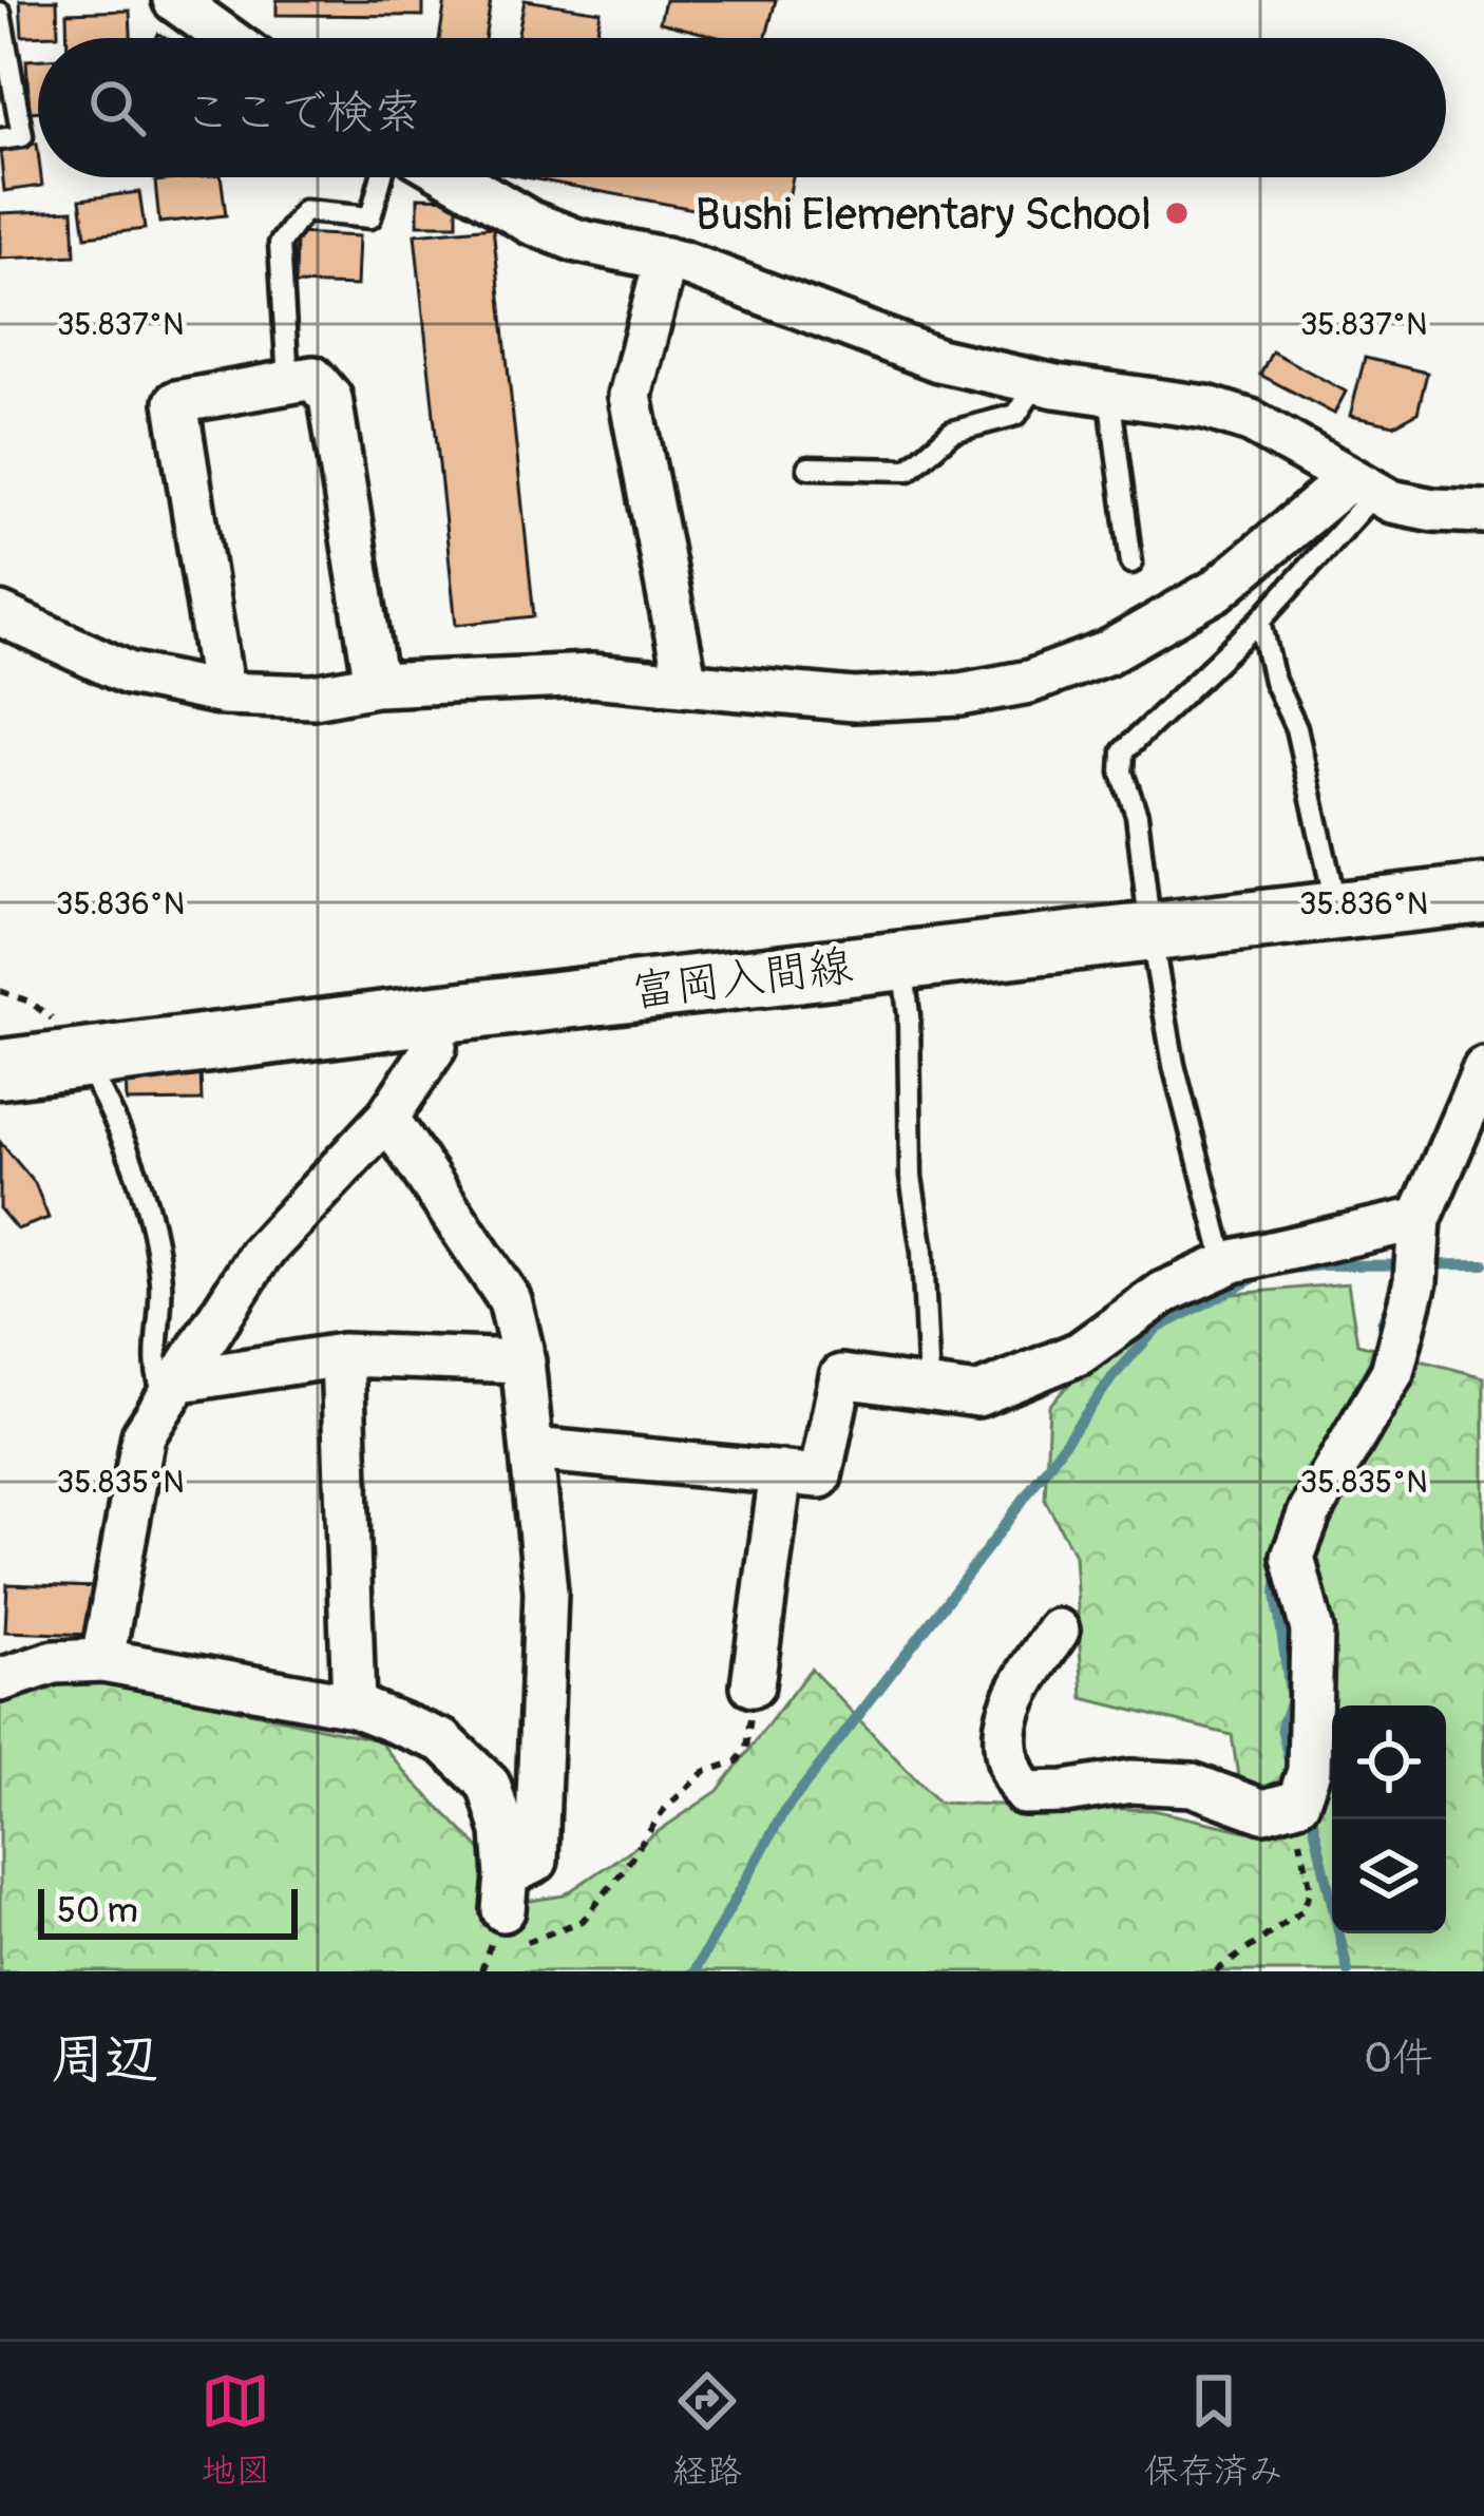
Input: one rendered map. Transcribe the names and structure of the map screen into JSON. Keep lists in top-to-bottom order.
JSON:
{
  "streets": {
    "main road": ["富岡入間線"]
  },
  "places": ["Bushi Elementary School"],
  "scale_bar": "50 m",
  "page": {
    "search": "ここで検索",
    "scale": "50 m",
    "heading": ["周辺", "0件"],
    "nav": ["地図", "経路", "保存済み"]
  },
  "coordinates": ["35.837°N", "35.836°N", "35.835°N"]
}
